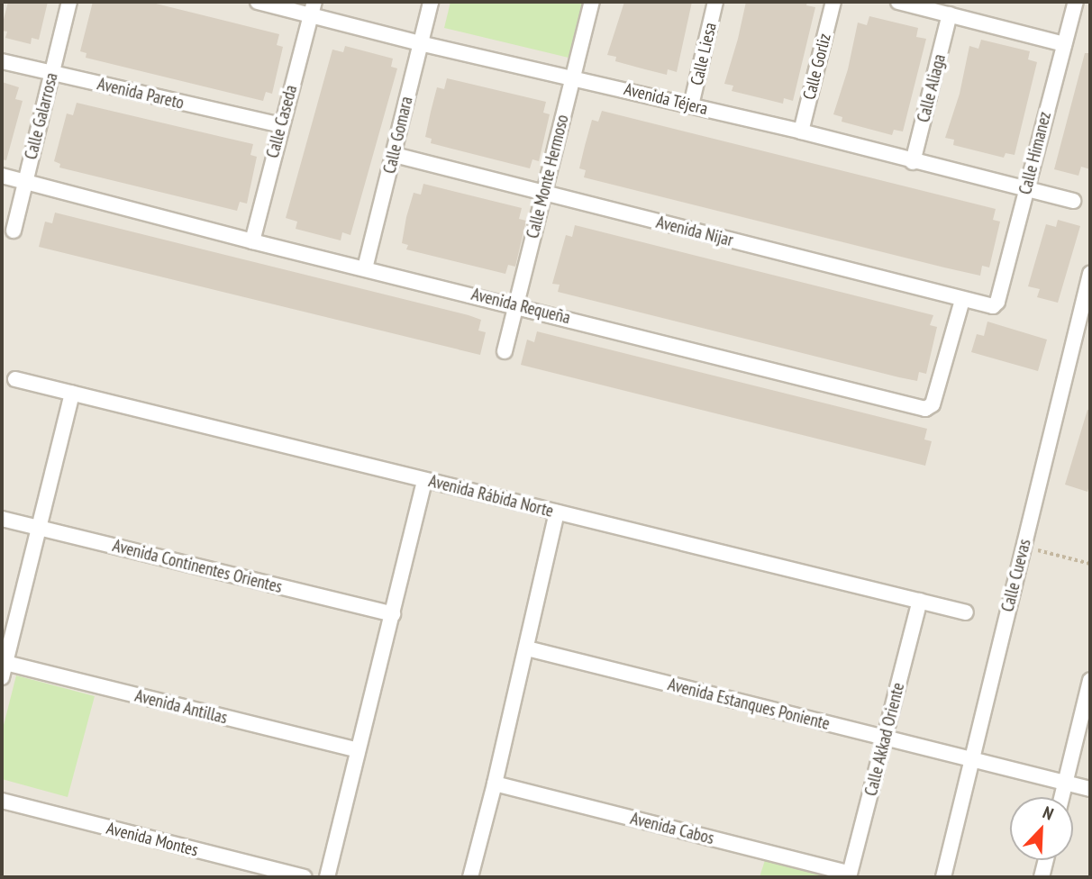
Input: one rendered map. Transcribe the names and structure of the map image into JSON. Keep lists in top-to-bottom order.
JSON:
{
  "streets": {
    "street": [
      "Calle Liesa",
      "Calle Gorliz",
      "Calle Aliaga",
      "Avenida Pareto",
      "Avenida Téjera",
      "Calle Galarrosa",
      "Calle Caseda",
      "Calle Gomara",
      "Calle Himanez",
      "Calle Monte Hermoso",
      "Avenida Nijar",
      "Avenida Requeña",
      "Avenida Rábida Norte",
      "Avenida Continentes Orientes",
      "Calle Cuevas",
      "Avenida Estanques Poniente",
      "Avenida Antillas",
      "Calle Akkad Oriente",
      "Avenida Cabos",
      "Avenida Montes"
    ]
  },
  "crossings": [
    ["Calle Liesa", "Avenida Téjera"],
    ["Calle Gorliz", "Avenida Téjera"],
    ["Calle Aliaga", "Avenida Téjera"],
    ["Avenida Pareto", "Calle Galarrosa"],
    ["Avenida Pareto", "Calle Caseda"],
    ["Avenida Téjera", "Calle Caseda"],
    ["Avenida Téjera", "Calle Gomara"],
    ["Avenida Téjera", "Calle Himanez"],
    ["Avenida Téjera", "Calle Monte Hermoso"],
    ["Calle Galarrosa", "Avenida Requeña"],
    ["Calle Caseda", "Avenida Requeña"],
    ["Calle Gomara", "Avenida Nijar"],
    ["Calle Gomara", "Avenida Requeña"],
    ["Calle Himanez", "Avenida Nijar"],
    ["Calle Monte Hermoso", "Avenida Nijar"],
    ["Calle Monte Hermoso", "Avenida Requeña"],
    ["Avenida Nijar", "Avenida Requeña"],
    ["Avenida Rábida Norte", "Calle Akkad Oriente"],
    ["Calle Cuevas", "Avenida Estanques Poniente"],
    ["Avenida Estanques Poniente", "Calle Akkad Oriente"],
    ["Calle Akkad Oriente", "Avenida Cabos"]
  ],
  "north": "top right"
}
